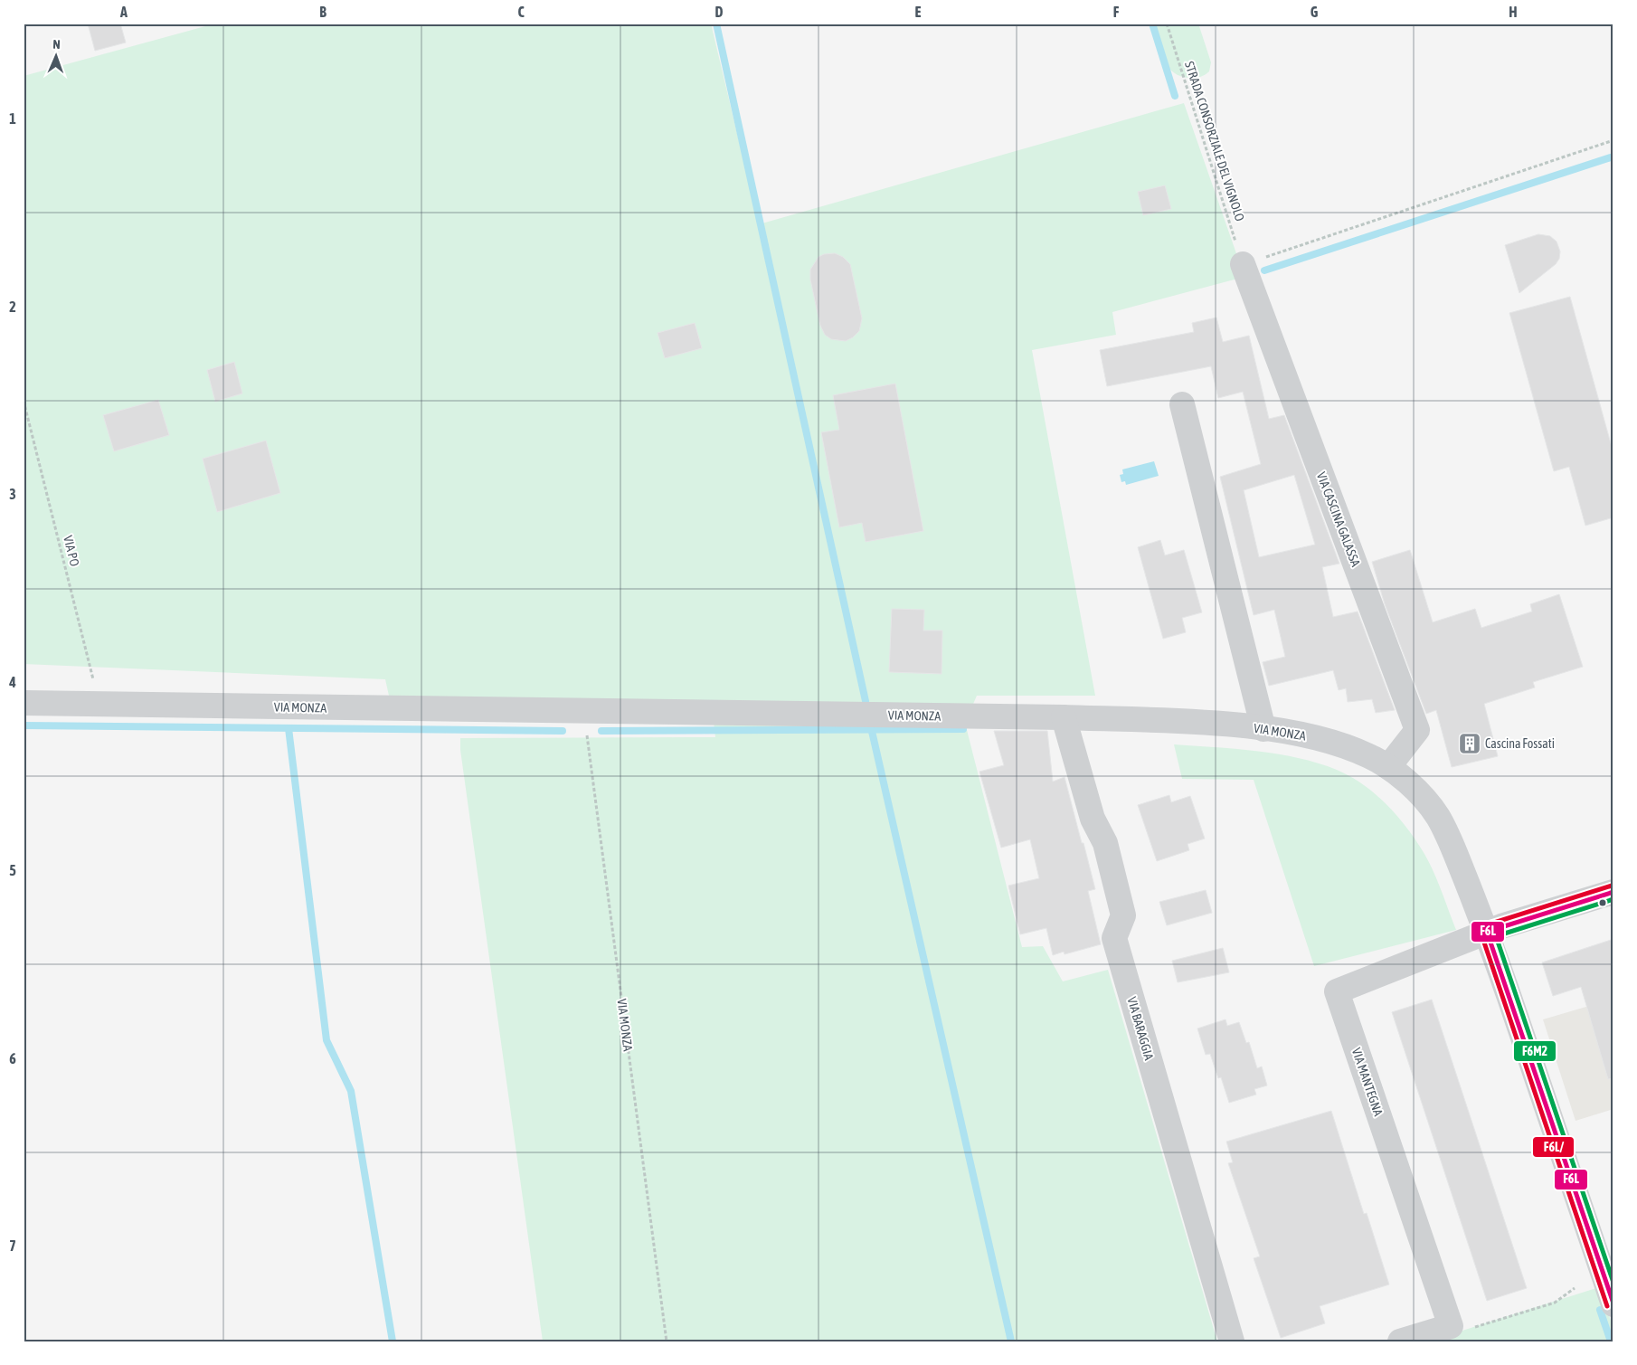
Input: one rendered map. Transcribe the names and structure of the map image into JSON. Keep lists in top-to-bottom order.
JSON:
{
  "streets": {
    "street": [
      "VIA CASCINA GALASSA",
      "VIA MONZA",
      "VIA BARAGGIA",
      "VIA MANTEGNA"
    ],
    "path": ["STRADA CONSORZIALE DEL VIGNOLO", "VIA PO"]
  },
  "crossings": [
    ["STRADA CONSORZIALE DEL VIGNOLO", "VIA CASCINA GALASSA"],
    ["VIA CASCINA GALASSA", "VIA MONZA"],
    ["VIA PO", "VIA MONZA"],
    ["VIA MONZA", "VIA BARAGGIA"],
    ["VIA MONZA", "VIA MANTEGNA"]
  ],
  "places": {
    "building": ["Cascina Fossati"]
  },
  "lines": ["transit line F6L/", "transit line F6L", "transit line F6M2"],
  "north": "top",
  "grid": {
    "columns": [
      "A",
      "B",
      "C",
      "D",
      "E",
      "F",
      "G",
      "H"
    ],
    "rows": [
      "1",
      "2",
      "3",
      "4",
      "5",
      "6",
      "7"
    ]
  }
}
